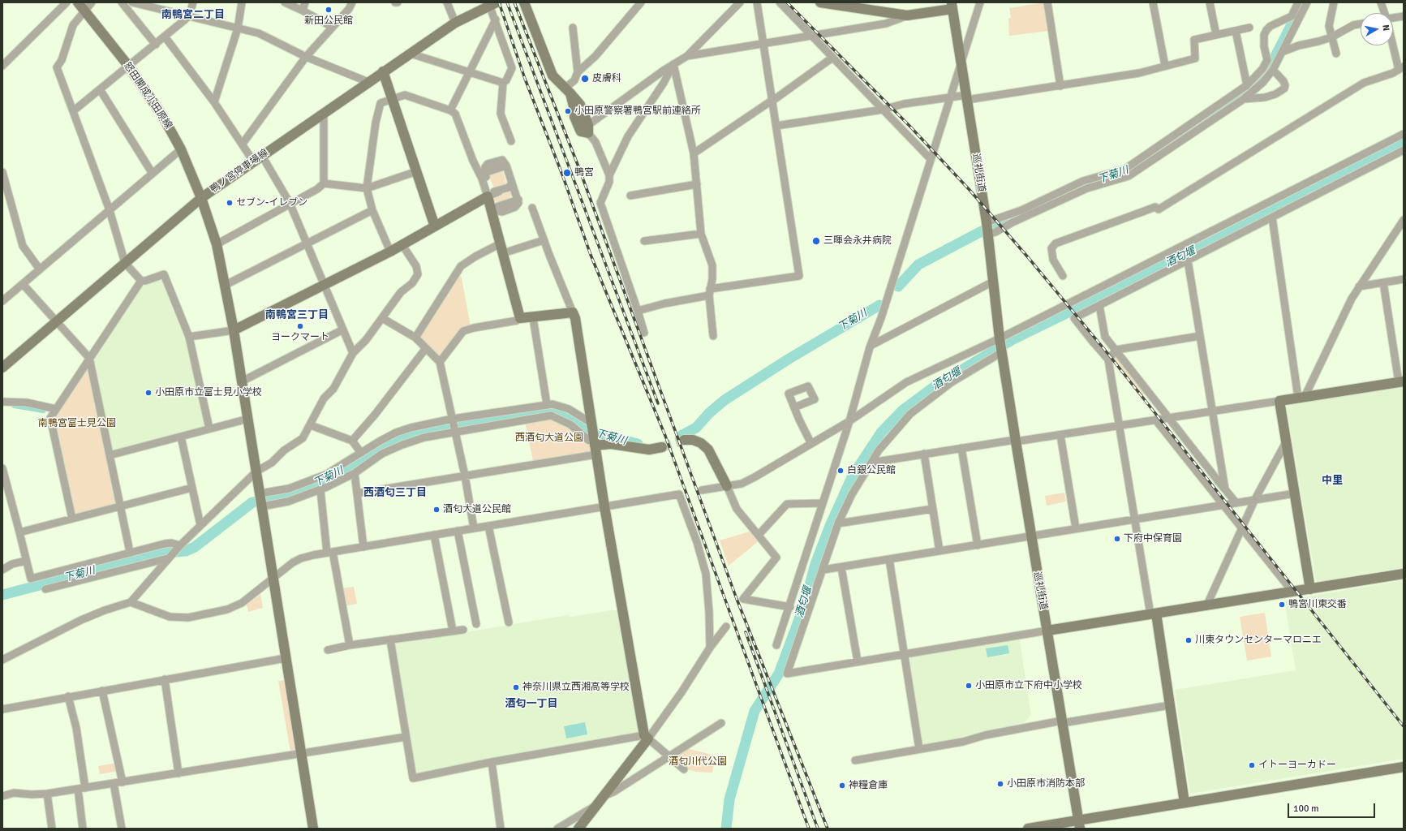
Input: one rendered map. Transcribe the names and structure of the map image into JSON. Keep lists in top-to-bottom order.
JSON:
{
  "streets": {
    "street": ["怒田開成小田原線", "鴨ノ宮停車場線", "巡礼街道"]
  },
  "crossings": [
    ["怒田開成小田原線", "鴨ノ宮停車場線"]
  ],
  "districts": [
    "南鴨宮二丁目",
    "南鴨宮三丁目",
    "中里",
    "西酒匂三丁目",
    "酒匂一丁目"
  ],
  "water": ["下菊川", "酒匂堰"],
  "parks": ["南鴨宮富士見公園", "西酒匂大道公園", "酒匂川代公園"],
  "places": [
    "新田公民館",
    "皮膚科",
    "小田原警察署鴨宮駅前連絡所",
    "鴨宮",
    "セブン-イレブン",
    "三暉会永井病院",
    "ヨークマート",
    "小田原市立富士見小学校",
    "白銀公民館",
    "酒匂大道公民館",
    "下府中保育園",
    "鴨宮川東交番",
    "川東タウンセンターマロニエ",
    "小田原市立下府中小学校",
    "神奈川県立西湘高等学校",
    "イトーヨーカドー",
    "小田原市消防本部",
    "神糧倉庫"
  ],
  "scale_bar": "100 m",
  "north": "right"
}
